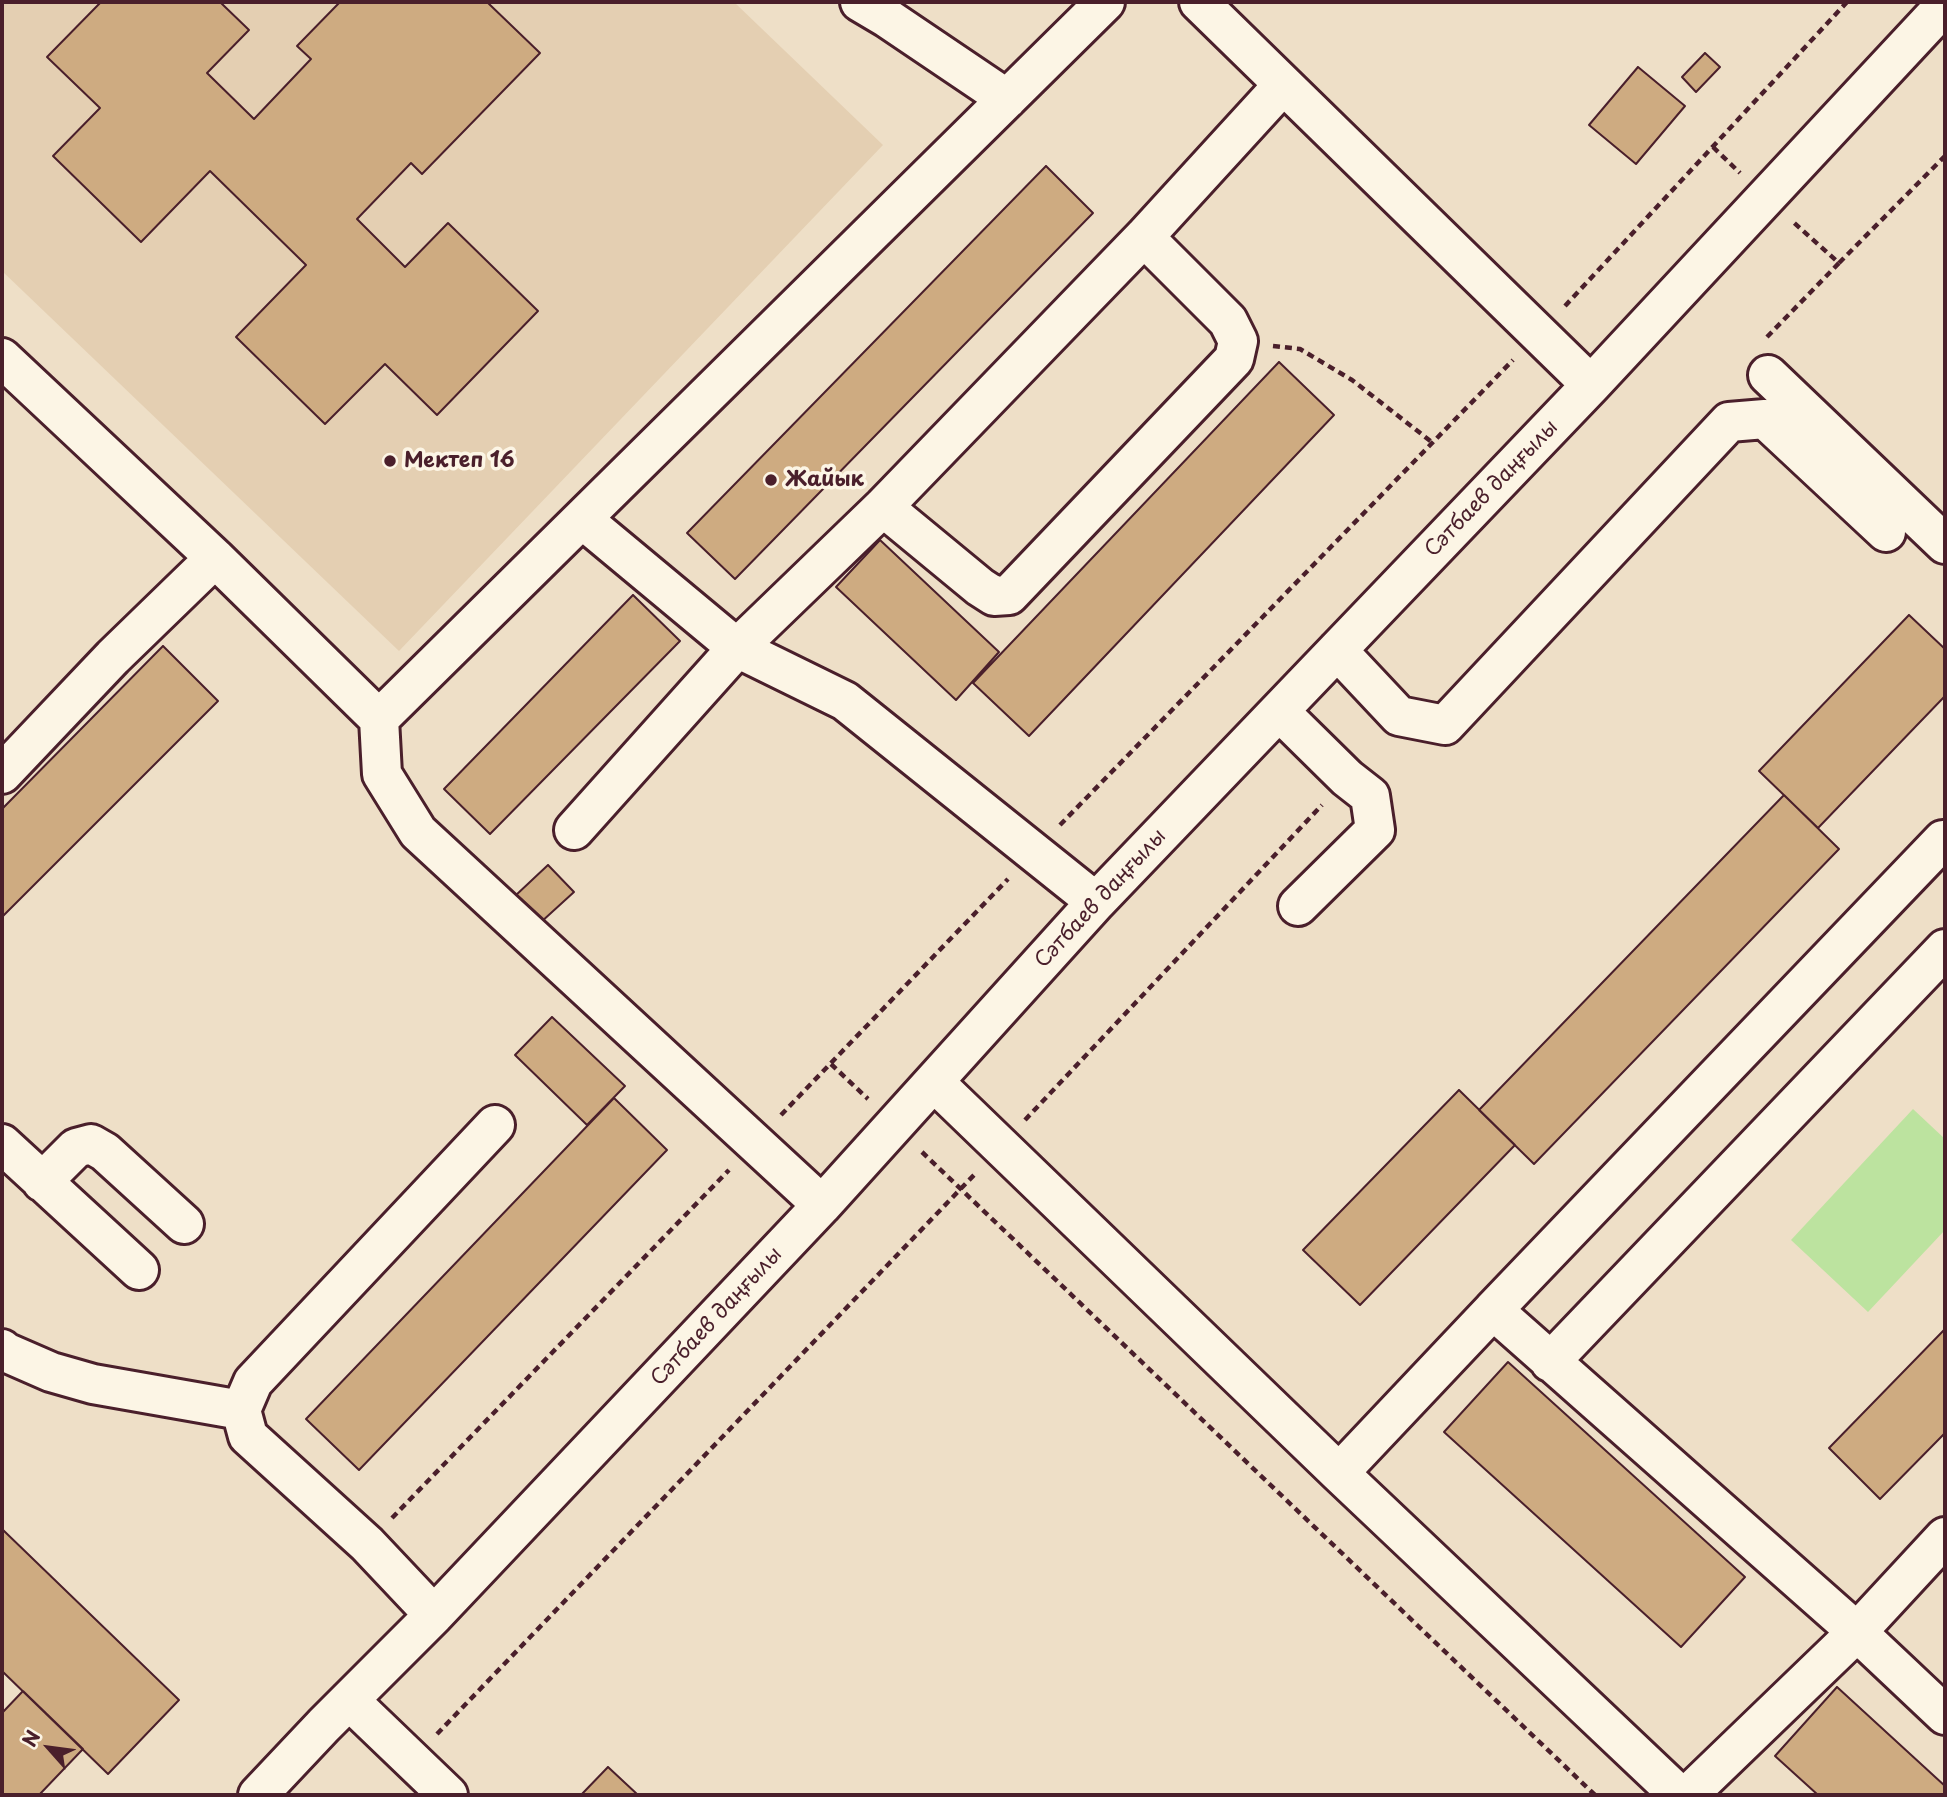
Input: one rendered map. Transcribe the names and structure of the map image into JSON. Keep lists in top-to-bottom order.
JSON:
{
  "streets": {
    "street": ["Сәтбаев даңғылы"]
  },
  "places": ["Мектеп 16", "Жайык"],
  "north": "top left"
}
